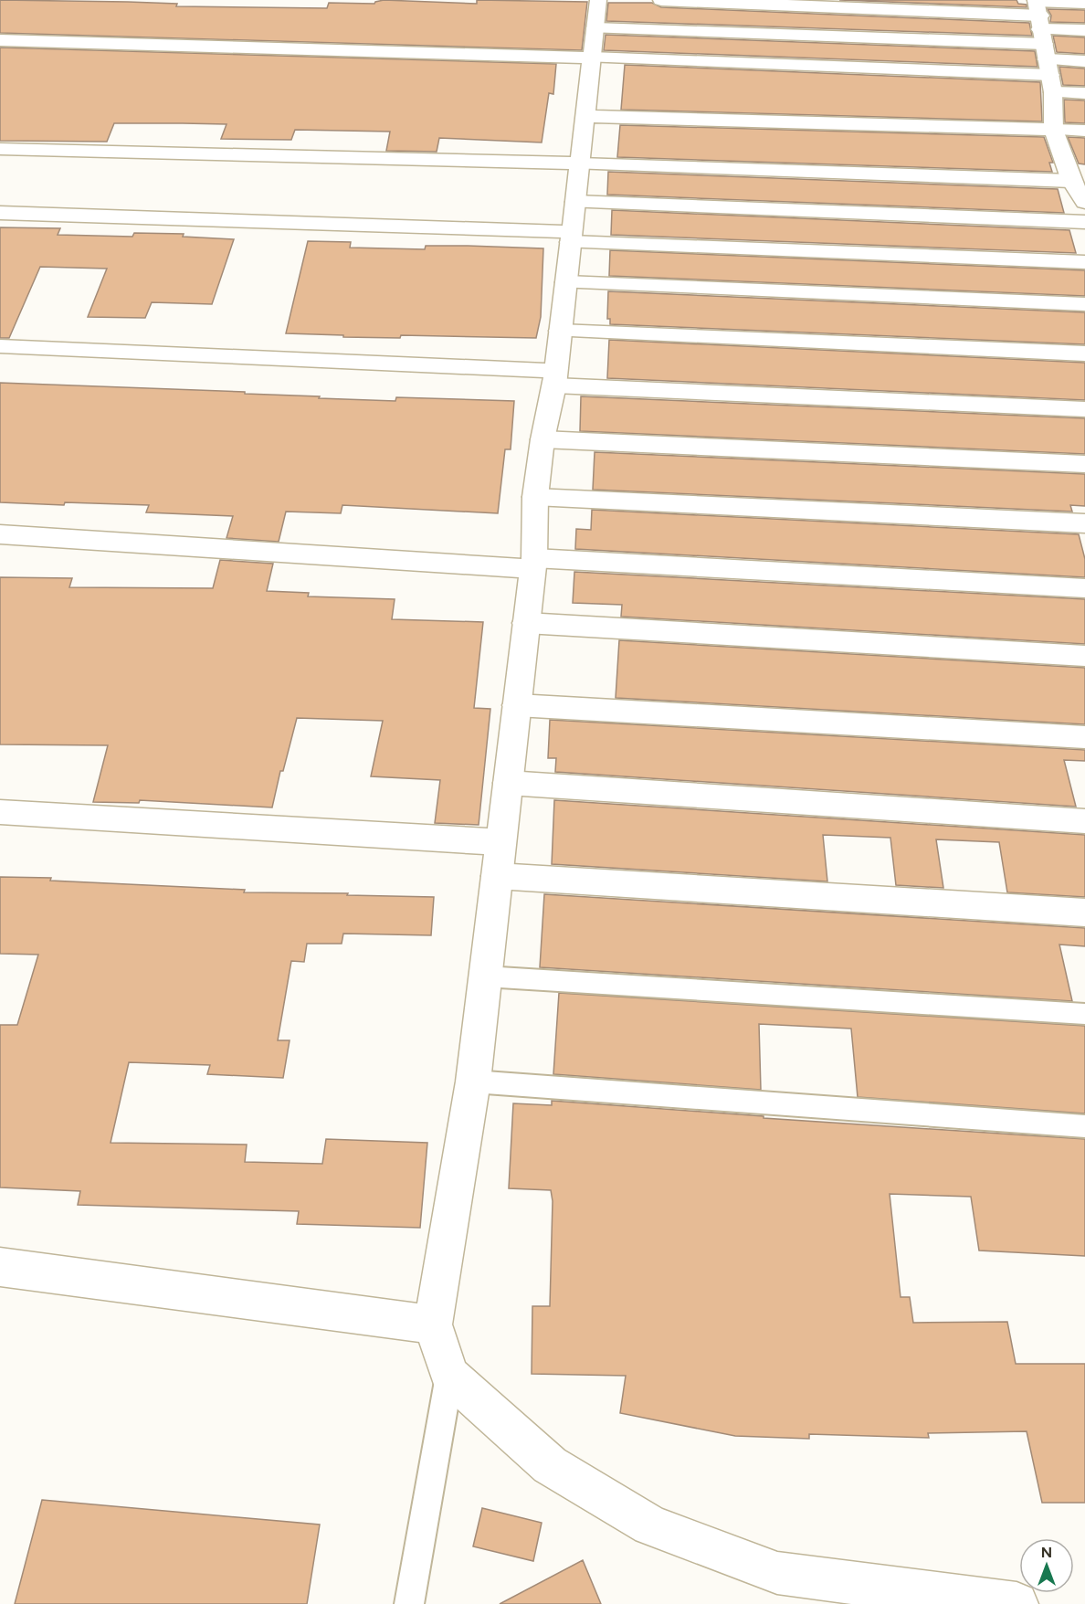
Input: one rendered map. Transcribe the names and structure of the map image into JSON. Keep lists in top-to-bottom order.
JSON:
{
  "north": "top"
}
